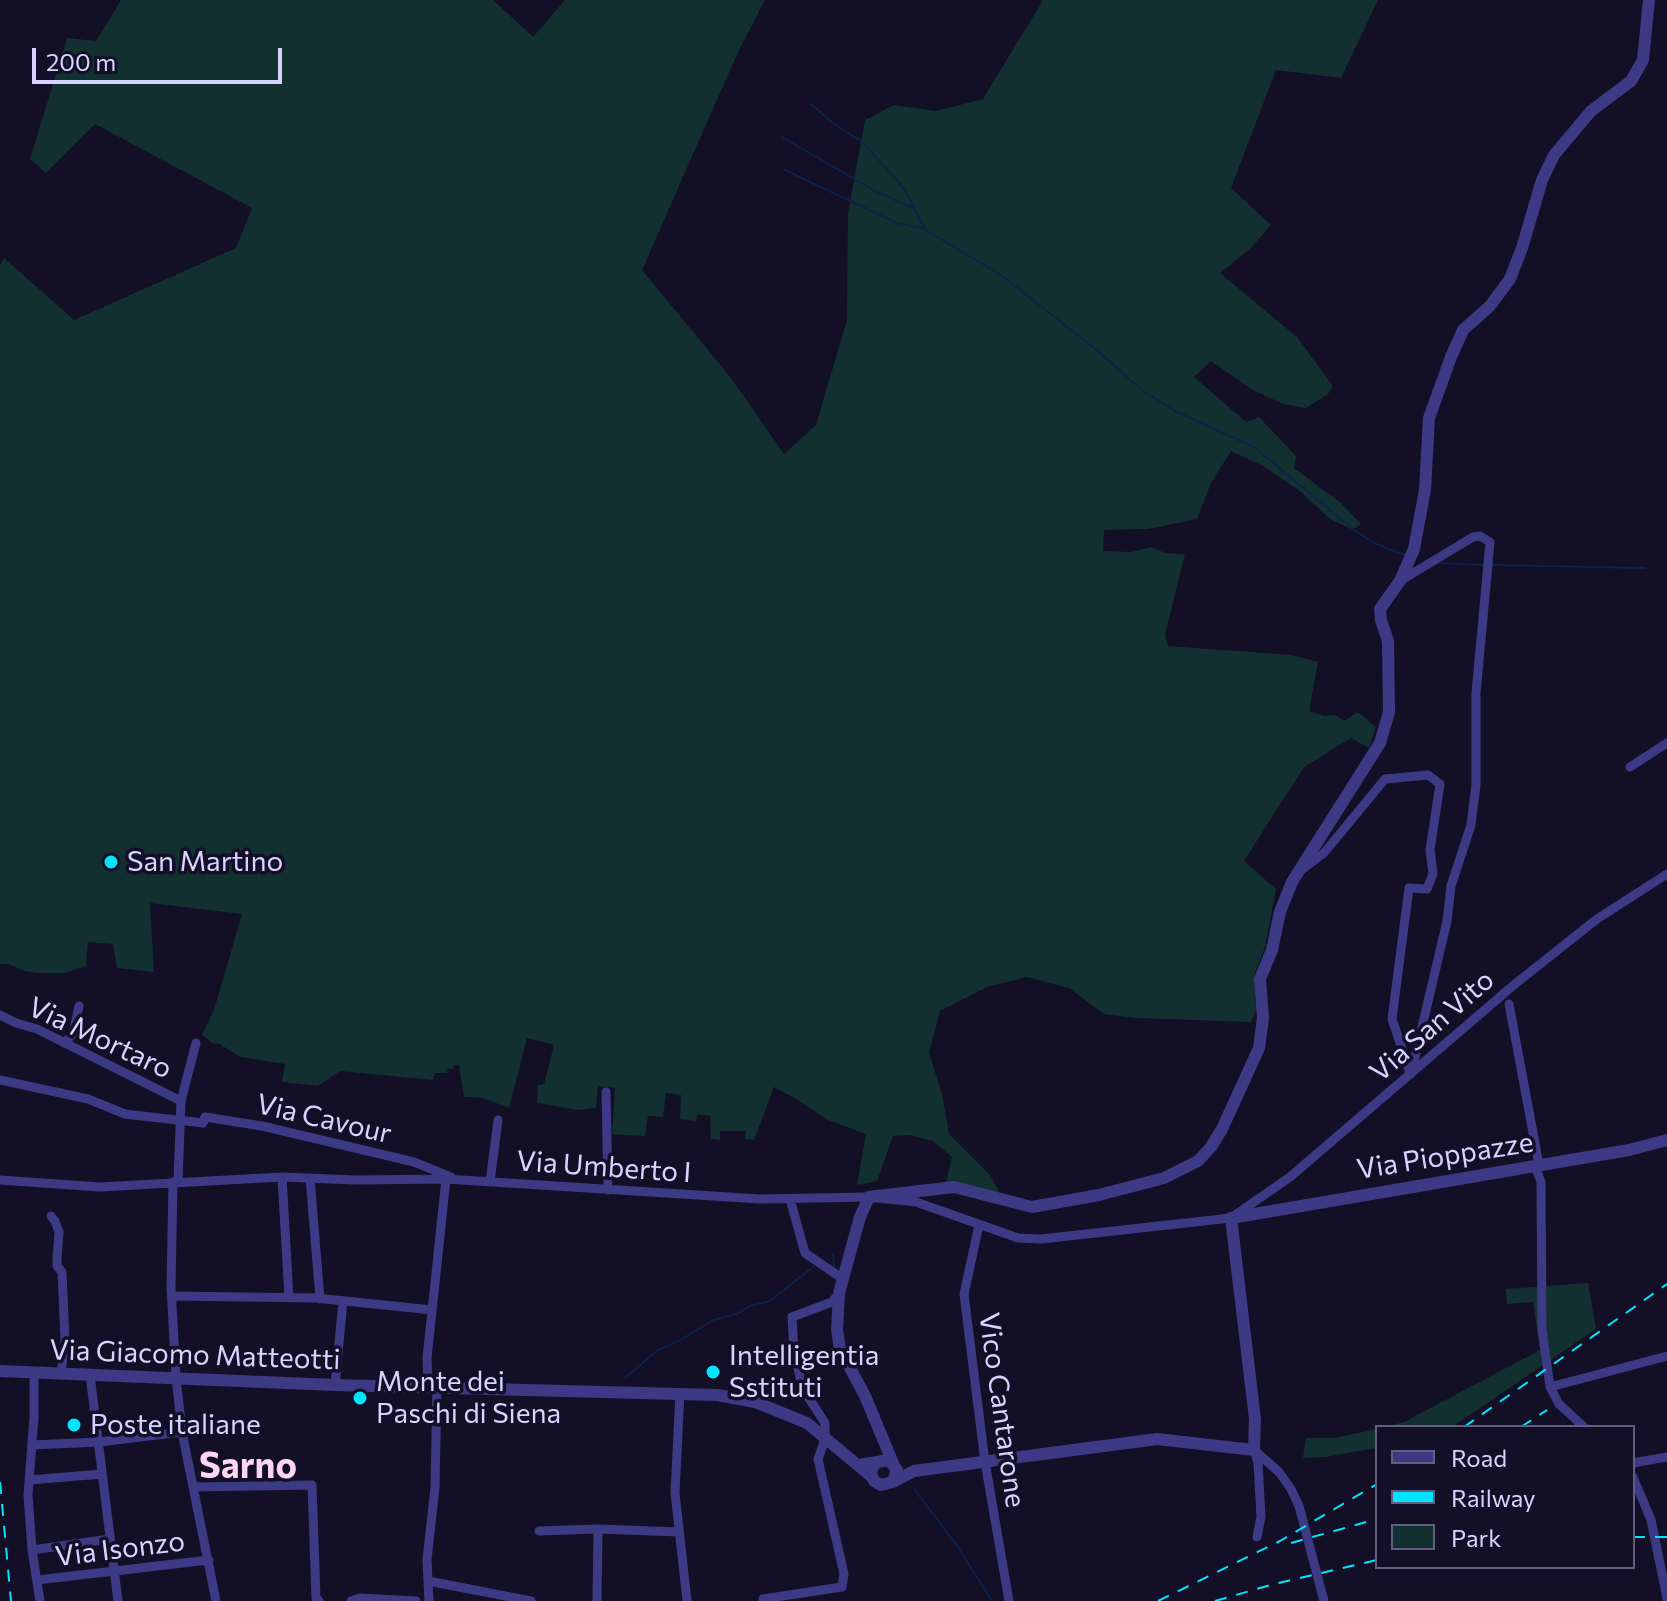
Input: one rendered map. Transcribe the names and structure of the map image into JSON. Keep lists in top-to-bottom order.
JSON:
{
  "streets": {
    "street": [
      "Via San Vito",
      "Via Mortaro",
      "Via Cavour",
      "Via Pioppazze",
      "Via Umberto I",
      "Via Giacomo Matteotti",
      "Vico Cantarone",
      "Via Isonzo"
    ]
  },
  "crossings": [
    ["Via San Vito", "Via Pioppazze"],
    ["Via San Vito", "Via Umberto I"],
    ["Via Cavour", "Via Umberto I"],
    ["Via Pioppazze", "Via Umberto I"],
    ["Via Umberto I", "Vico Cantarone"]
  ],
  "districts": ["Sarno"],
  "places": [
    "San Martino",
    "Intelligentia Sstituti",
    "Monte dei Paschi di Siena",
    "Poste italiane"
  ],
  "legend": ["Road", "Railway", "Park"],
  "scale_bar": "200 m"
}
